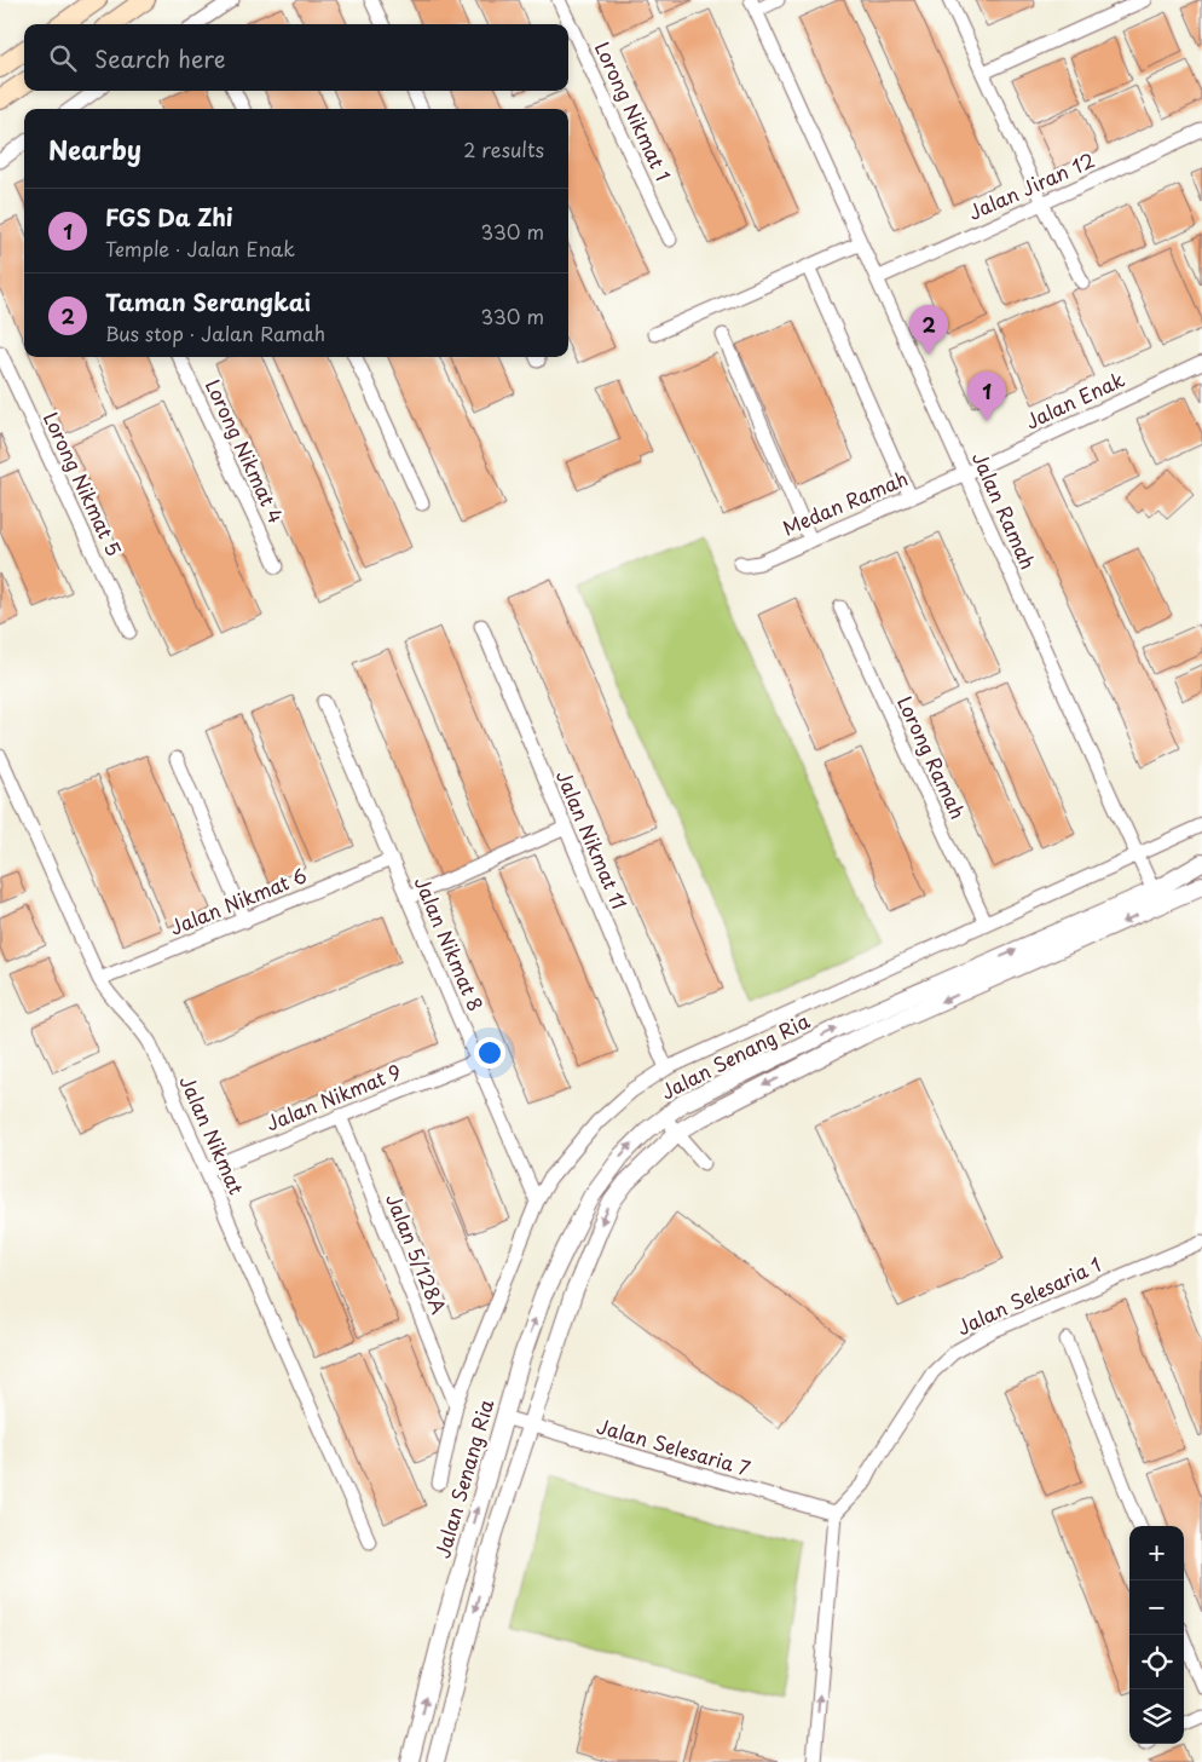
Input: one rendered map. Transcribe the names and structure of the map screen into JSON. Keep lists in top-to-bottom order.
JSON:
{
  "streets": {
    "street": [
      "Lorong Nikmat 1",
      "Jalan Jiran 12",
      "Jalan Enak",
      "Lorong Nikmat 4",
      "Lorong Nikmat 5",
      "Medan Ramah",
      "Jalan Ramah",
      "Lorong Ramah",
      "Jalan Nikmat 11",
      "Jalan Nikmat 6",
      "Jalan Nikmat 8",
      "Jalan Senang Ria",
      "Jalan Nikmat 9",
      "Jalan Nikmat",
      "Jalan 5/128A",
      "Jalan Selesaria 1",
      "Jalan Selesaria 7"
    ]
  },
  "crossings": [
    ["Jalan Jiran 12", "Jalan Ramah"],
    ["Jalan Enak", "Medan Ramah"],
    ["Jalan Enak", "Jalan Ramah"],
    ["Medan Ramah", "Jalan Ramah"],
    ["Jalan Ramah", "Jalan Senang Ria"],
    ["Jalan Nikmat 6", "Jalan Nikmat 8"],
    ["Jalan Nikmat 6", "Jalan Nikmat"],
    ["Jalan Nikmat 8", "Jalan Nikmat 9"],
    ["Jalan Senang Ria", "Jalan Selesaria 7"],
    ["Jalan Nikmat 9", "Jalan Nikmat"],
    ["Jalan Nikmat 9", "Jalan 5/128A"],
    ["Jalan Selesaria 1", "Jalan Selesaria 7"]
  ],
  "page": {
    "search": "Search here",
    "heading": ["Nearby", "2 results"],
    "list": [
      {
        "mark": "1",
        "name": "FGS Da Zhi",
        "note": "Temple · Jalan Enak",
        "value": "330 m"
      },
      {
        "mark": "2",
        "name": "Taman Serangkai",
        "note": "Bus stop · Jalan Ramah",
        "value": "330 m"
      }
    ],
    "pins": ["2", "1"],
    "map_buttons": ["+", "−"]
  }
}
